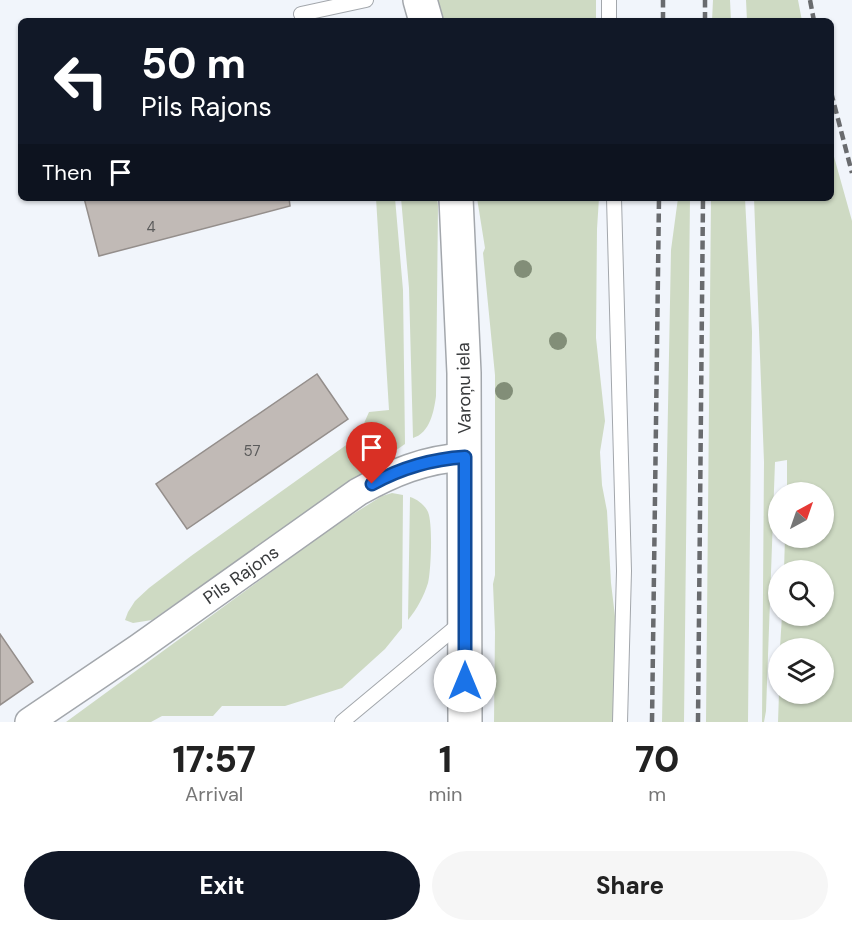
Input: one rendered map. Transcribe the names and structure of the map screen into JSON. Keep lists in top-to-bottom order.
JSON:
{
  "streets": {
    "highway": ["Varoņu iela"],
    "street": ["Pils Rajons"]
  },
  "crossings": [
    ["Varoņu iela", "Pils Rajons"]
  ],
  "house_numbers": ["4", "57"],
  "north": "top right",
  "page": {
    "turn": ["50 m", "Pils Rajons"],
    "then": "Then",
    "eta": [
      "17:57",
      "Arrival",
      "1",
      "min",
      "70",
      "m"
    ],
    "buttons": ["Exit", "Share"]
  }
}
